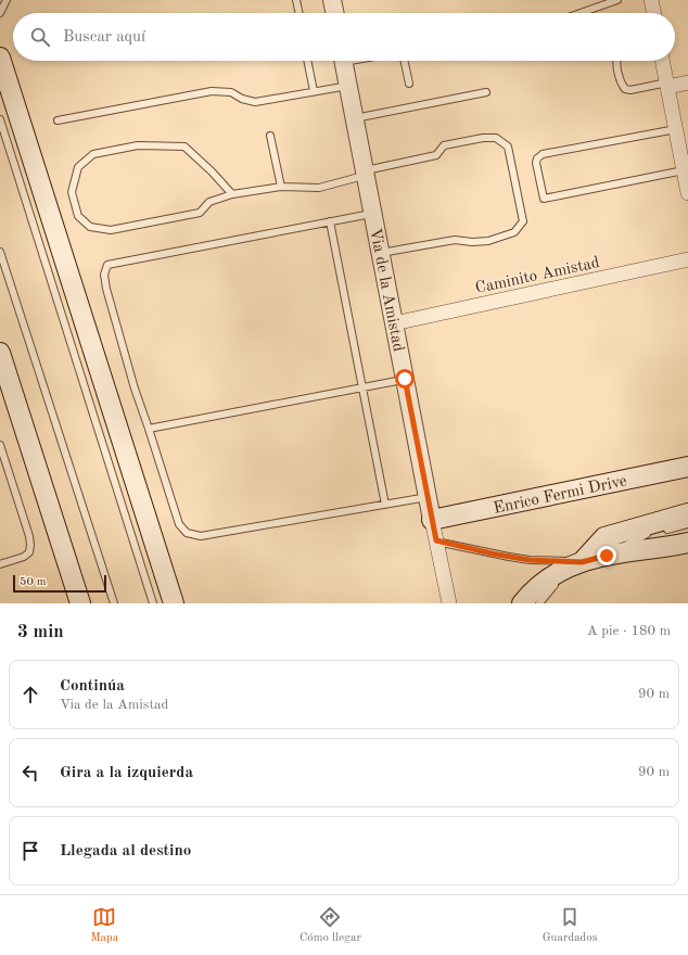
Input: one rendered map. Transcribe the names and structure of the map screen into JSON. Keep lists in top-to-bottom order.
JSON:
{
  "streets": {
    "main road": ["Enrico Fermi Drive"],
    "street": ["Caminito Amistad", "Via de la Amistad"]
  },
  "crossings": [
    ["Caminito Amistad", "Via de la Amistad"],
    ["Via de la Amistad", "Enrico Fermi Drive"]
  ],
  "scale_bar": "50 m",
  "page": {
    "search": "Buscar aquí",
    "scale": "50 m",
    "heading": ["3 min", "A pie · 180 m"],
    "list": [
      ["Continúa", "Via de la Amistad", "90 m"],
      ["Gira a la izquierda", "90 m"],
      "Llegada al destino"
    ],
    "nav": ["Mapa", "Cómo llegar", "Guardados"]
  }
}
